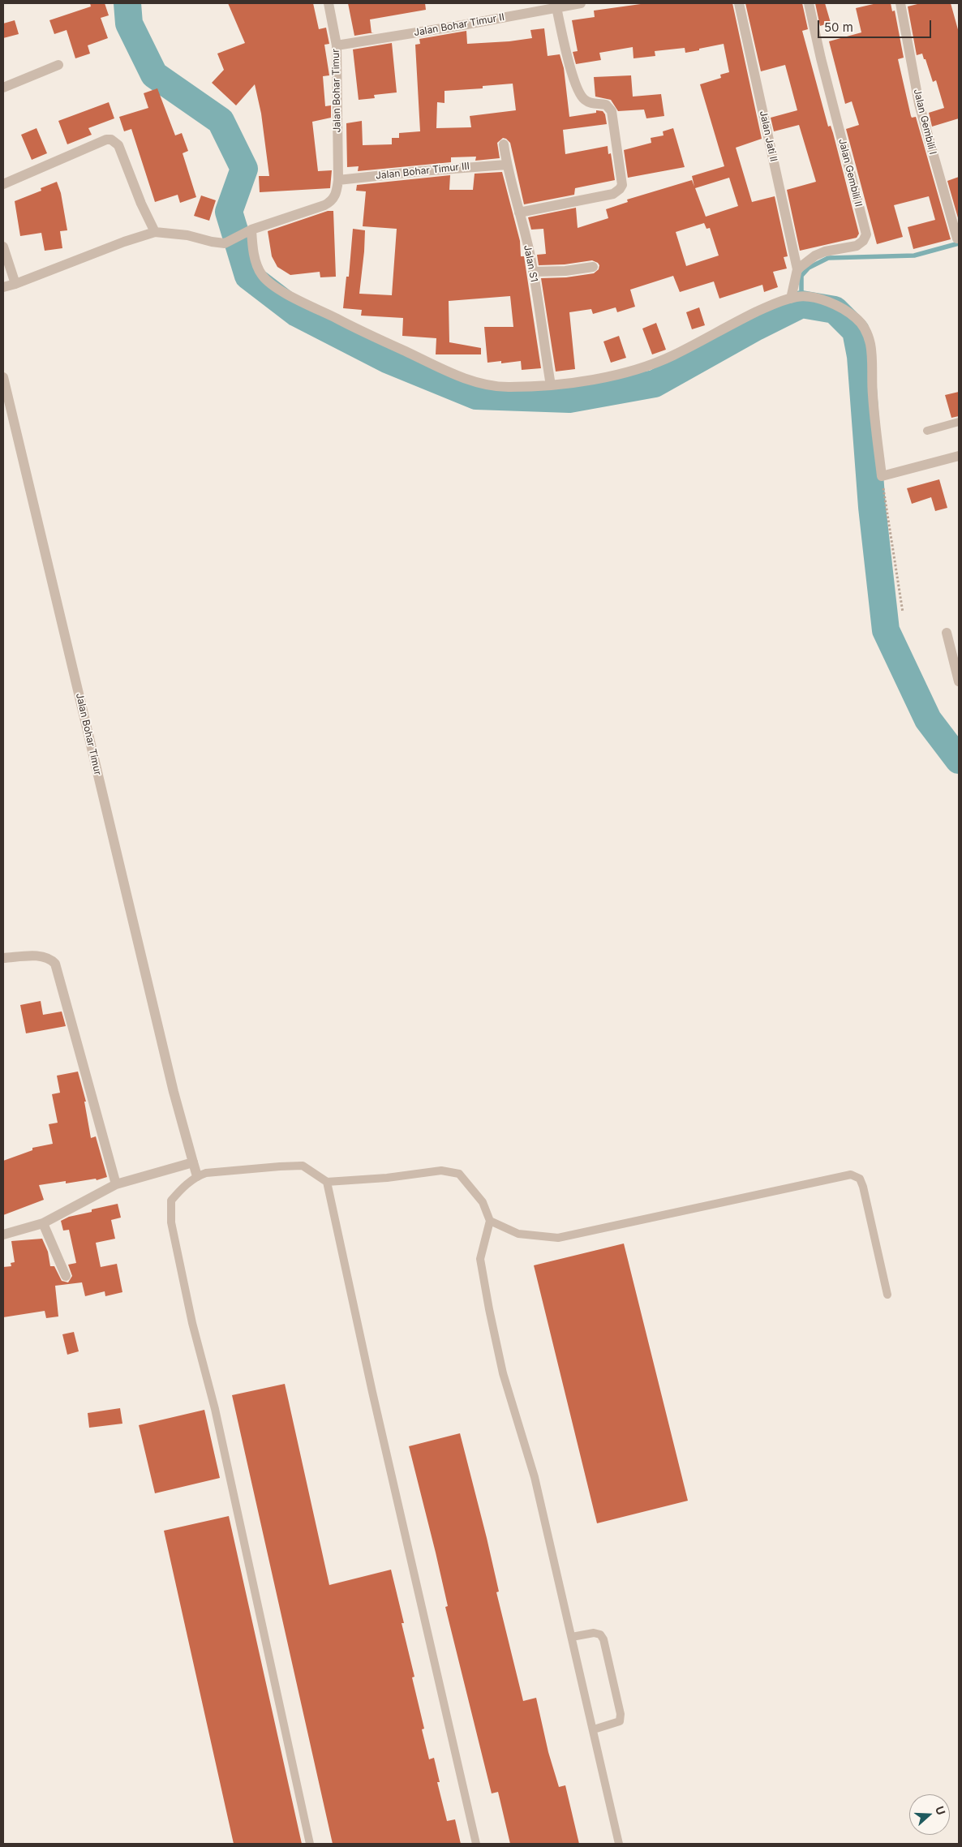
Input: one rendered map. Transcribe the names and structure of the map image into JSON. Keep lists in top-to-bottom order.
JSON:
{
  "streets": {
    "street": [
      "Jalan Bohar Timur II",
      "Jalan Bohar Timur",
      "Jalan Gembili I",
      "Jalan Jati II",
      "Jalan Bohar Timur III",
      "Jalan Gembili II",
      "Jalan S1"
    ]
  },
  "crossings": [
    ["Jalan Bohar Timur II", "Jalan Bohar Timur"],
    ["Jalan Bohar Timur", "Jalan Bohar Timur III"],
    ["Jalan Jati II", "Jalan Gembili II"],
    ["Jalan Bohar Timur III", "Jalan S1"]
  ],
  "scale_bar": "50 m",
  "north": "right"
}
